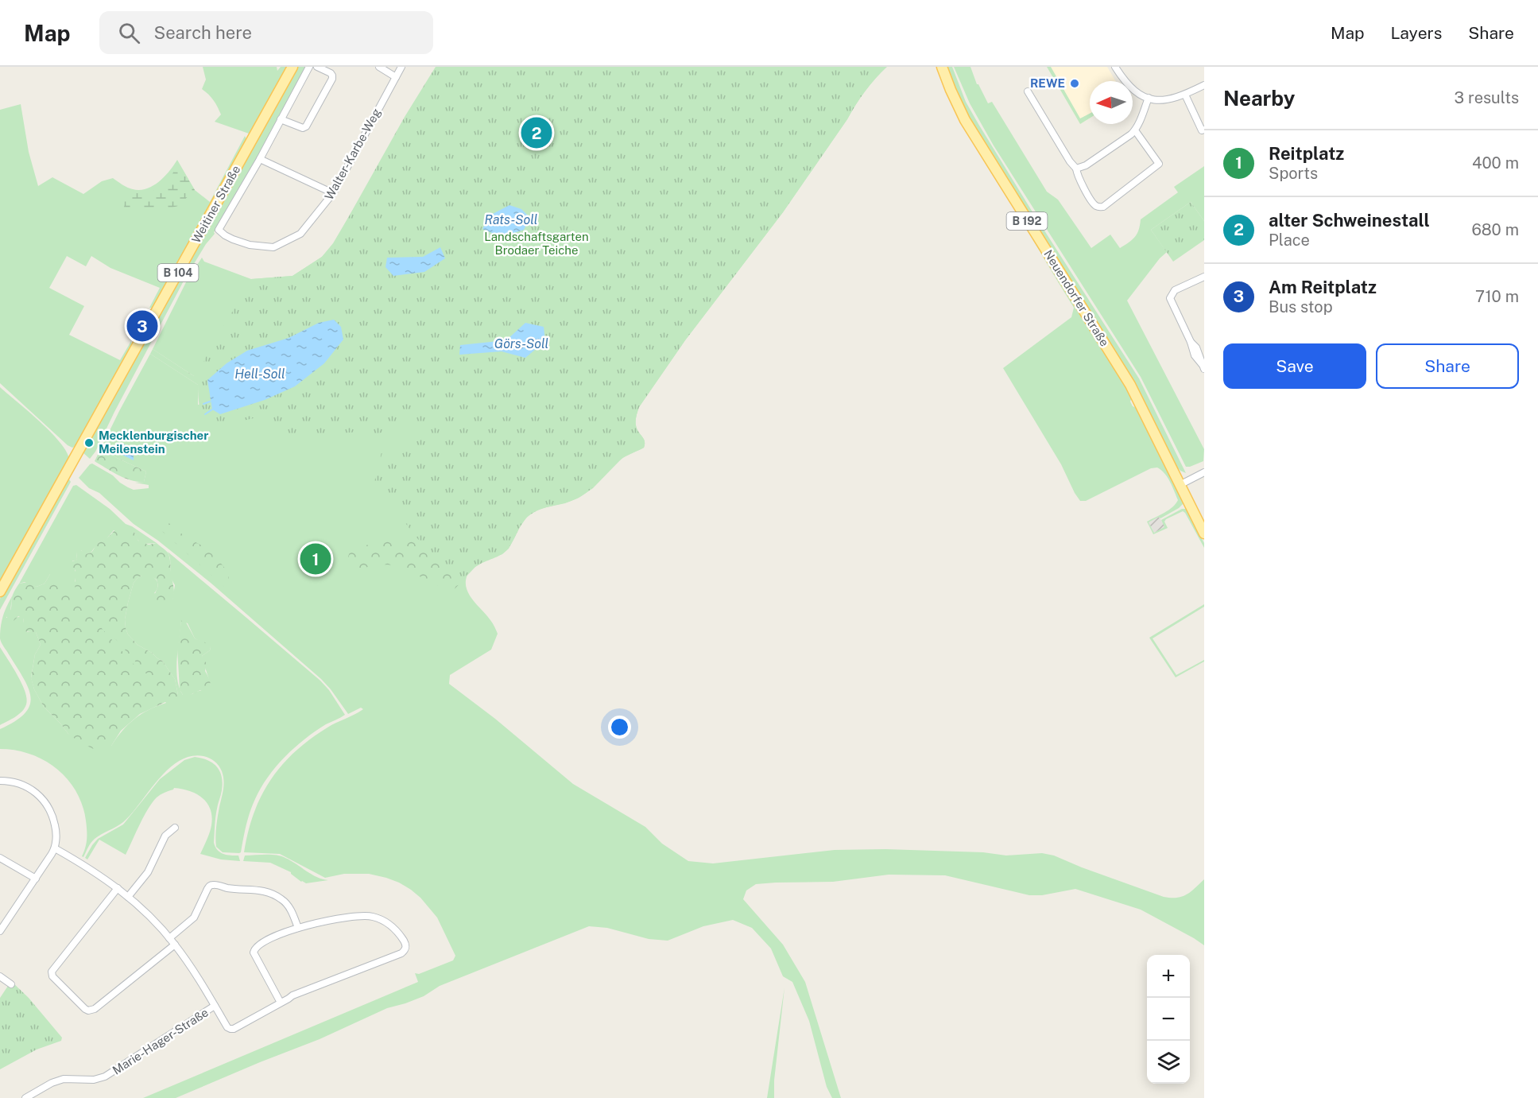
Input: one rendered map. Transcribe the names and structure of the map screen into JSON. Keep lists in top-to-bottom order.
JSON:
{
  "streets": {
    "main road": [
      "Weitiner Straße",
      "B 192",
      "B 104",
      "Neuendorfer Straße"
    ],
    "street": ["Walter-Karbe-Weg", "Marie-Hager-Straße"]
  },
  "water": ["Rats-Soll", "Görs-Soll", "Hell-Soll"],
  "parks": ["Landschaftsgarten Brodaer Teiche"],
  "places": ["REWE", "Mecklenburgischer Meilenstein"],
  "north": "left",
  "page": {
    "header": "Map",
    "search": "Search here",
    "nav": ["Map", "Layers", "Share"],
    "heading": ["Nearby", "3 results"],
    "pins": ["2", "3", "1"],
    "list": [
      {
        "mark": "1",
        "name": "Reitplatz",
        "note": "Sports",
        "value": "400 m"
      },
      {
        "mark": "2",
        "name": "alter Schweinestall",
        "note": "Place",
        "value": "680 m"
      },
      {
        "mark": "3",
        "name": "Am Reitplatz",
        "note": "Bus stop",
        "value": "710 m"
      }
    ],
    "buttons": ["Save", "Share"],
    "map_buttons": ["+", "−"]
  }
}
